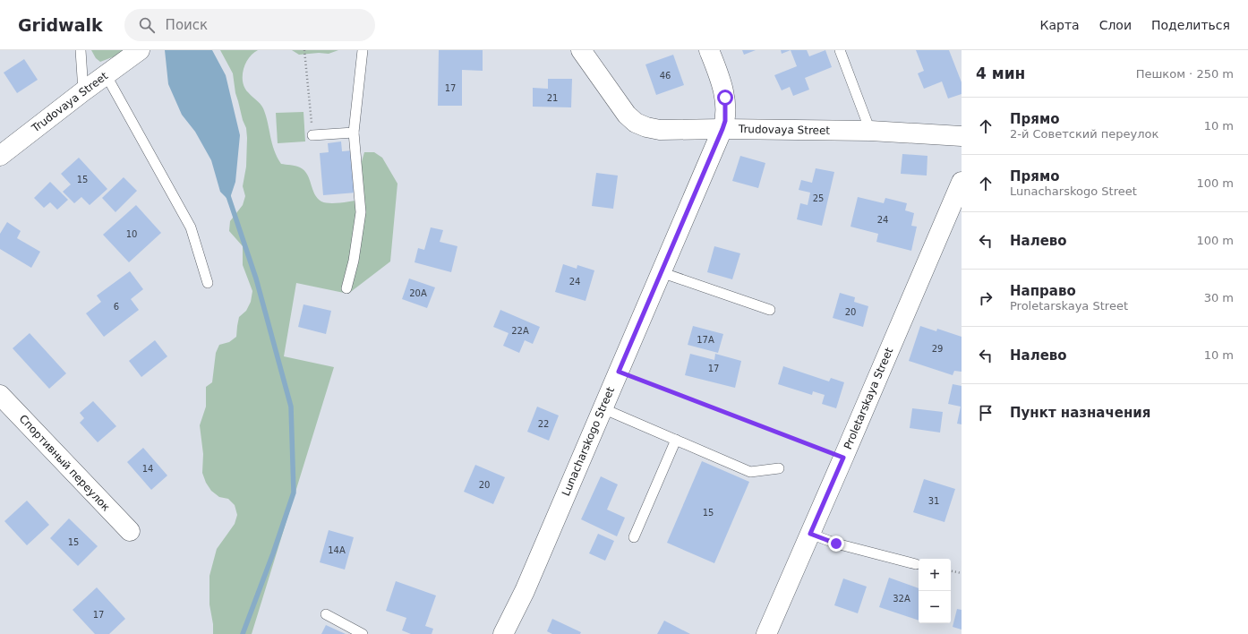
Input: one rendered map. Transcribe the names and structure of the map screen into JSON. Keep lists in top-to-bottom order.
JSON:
{
  "streets": {
    "street": [
      "Trudovaya Street",
      "Proletarskaya Street",
      "Lunacharskogo Street",
      "Спортивный переулок"
    ]
  },
  "crossings": [
    ["Trudovaya Street", "Lunacharskogo Street"]
  ],
  "house_numbers": [
    "46",
    "17",
    "21",
    "15",
    "25",
    "24",
    "10",
    "24",
    "20А",
    "6",
    "20",
    "22А",
    "17А",
    "29",
    "17",
    "22",
    "14",
    "20",
    "31",
    "15",
    "15",
    "14А",
    "32А",
    "17"
  ],
  "page": {
    "header": "Gridwalk",
    "search": "Поиск",
    "nav": ["Карта", "Слои", "Поделиться"],
    "heading": ["4 мин", "Пешком · 250 m"],
    "list": [
      ["Прямо", "2-й Советский переулок", "10 m"],
      ["Прямо", "Lunacharskogo Street", "100 m"],
      ["Налево", "100 m"],
      ["Направо", "Proletarskaya Street", "30 m"],
      ["Налево", "10 m"],
      "Пункт назначения"
    ],
    "map_buttons": ["+", "−"]
  }
}
